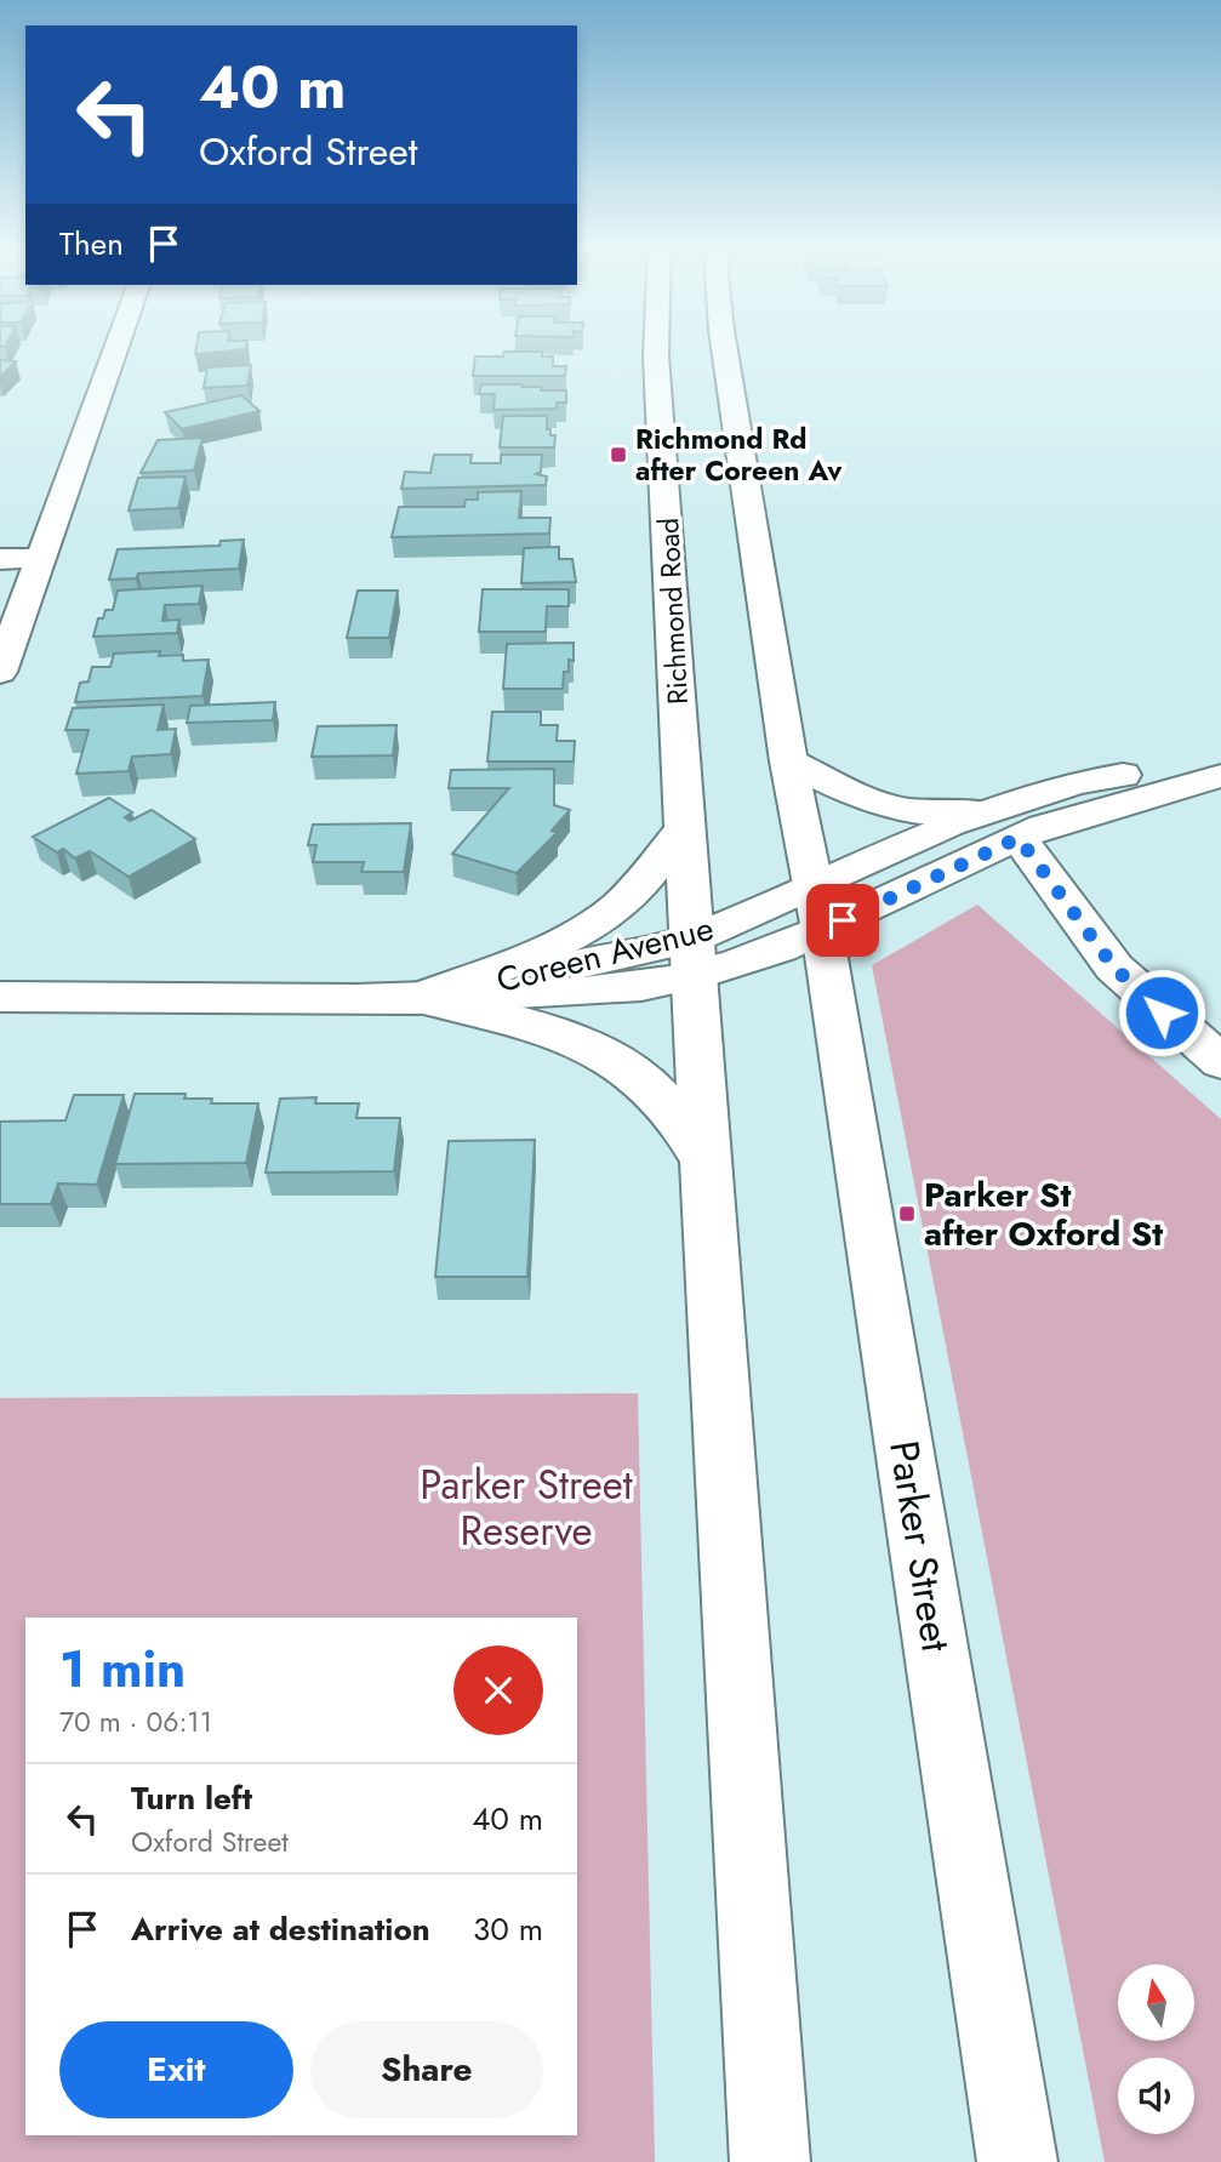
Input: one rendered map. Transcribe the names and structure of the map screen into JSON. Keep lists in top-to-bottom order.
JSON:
{
  "streets": {
    "main road": ["Richmond Road", "Coreen Avenue", "Parker Street"]
  },
  "crossings": [
    ["Richmond Road", "Coreen Avenue"],
    ["Coreen Avenue", "Parker Street"]
  ],
  "parks": ["Parker Street Reserve"],
  "places": {
    "transit": ["Richmond Rd after Coreen Av", "Parker St after Oxford St"]
  },
  "north": "top",
  "page": {
    "turn": ["40 m", "Oxford Street"],
    "then": "Then",
    "heading": ["1 min", "70 m · 06:11"],
    "list": [
      {
        "name": "Turn left",
        "note": "Oxford Street",
        "value": "40 m"
      },
      {
        "name": "Arrive at destination",
        "value": "30 m"
      }
    ],
    "buttons": ["Exit", "Share"]
  }
}
